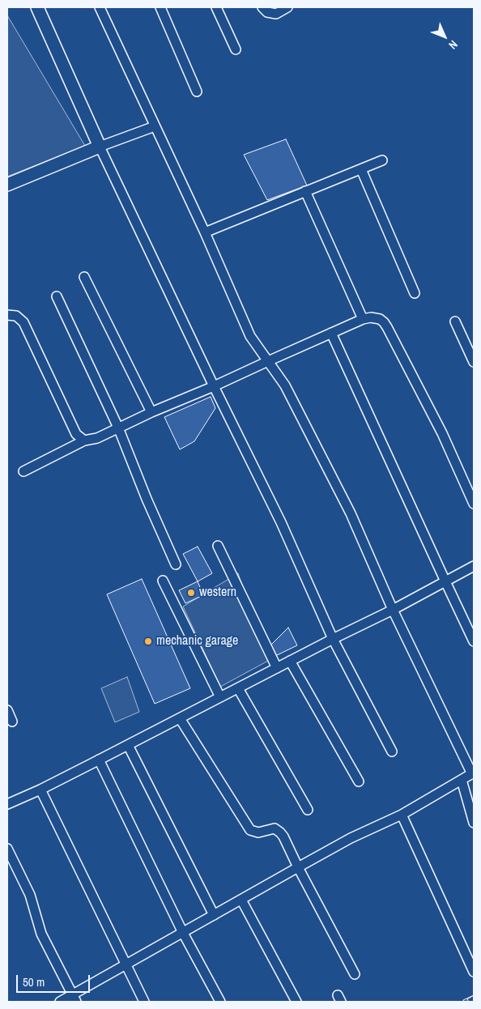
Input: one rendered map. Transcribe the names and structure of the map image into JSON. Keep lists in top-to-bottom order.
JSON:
{
  "places": ["western", "mechanic garage"],
  "scale_bar": "50 m",
  "north": "bottom right"
}
